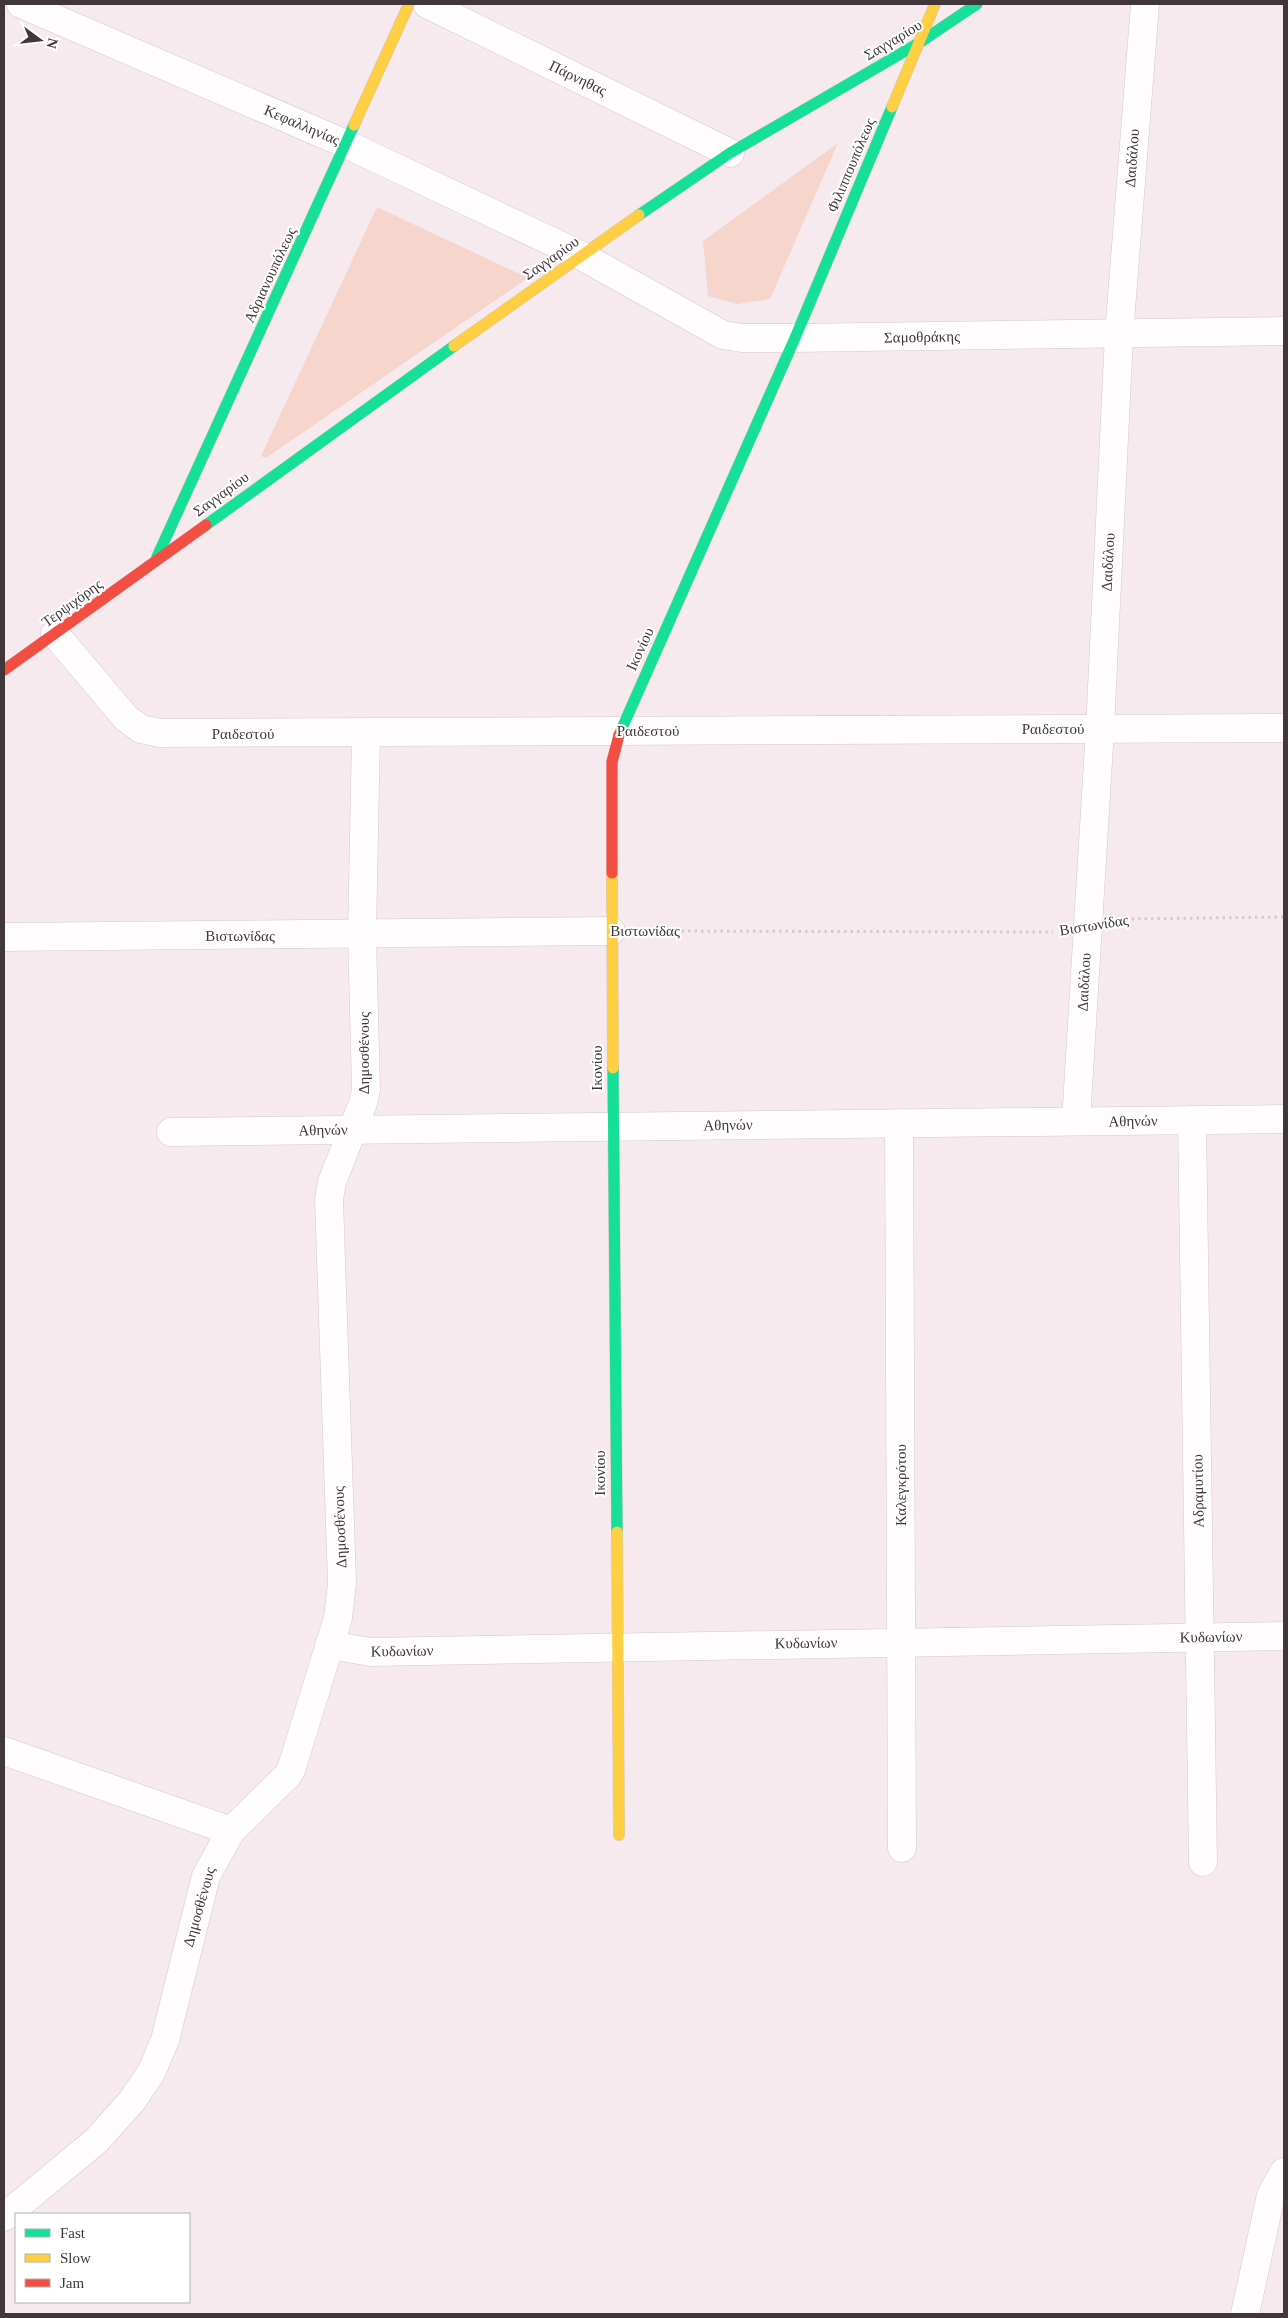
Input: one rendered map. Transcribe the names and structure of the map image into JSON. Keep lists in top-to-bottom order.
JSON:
{
  "streets": {
    "street": [
      "Σαγγαρίου",
      "Πάρνηθας",
      "Κεφαλληνίας",
      "Δαιδάλου",
      "Φιλιππουπόλεως",
      "Αδριανουπόλεως",
      "Σαμοθράκης",
      "Τερψιχόρης",
      "Ικονίου",
      "Ραιδεστού",
      "Βιστωνίδας",
      "Δημοσθένους",
      "Αθηνών",
      "Καλεγκρότου",
      "Αδραμυτίου",
      "Κυδωνίων"
    ]
  },
  "crossings": [
    ["Σαγγαρίου", "Πάρνηθας"],
    ["Σαγγαρίου", "Κεφαλληνίας"],
    ["Σαγγαρίου", "Φιλιππουπόλεως"],
    ["Σαγγαρίου", "Αδριανουπόλεως"],
    ["Σαγγαρίου", "Σαμοθράκης"],
    ["Σαγγαρίου", "Τερψιχόρης"],
    ["Κεφαλληνίας", "Αδριανουπόλεως"],
    ["Κεφαλληνίας", "Σαμοθράκης"],
    ["Δαιδάλου", "Σαμοθράκης"],
    ["Δαιδάλου", "Ραιδεστού"],
    ["Δαιδάλου", "Βιστωνίδας"],
    ["Δαιδάλου", "Αθηνών"],
    ["Φιλιππουπόλεως", "Σαμοθράκης"],
    ["Φιλιππουπόλεως", "Ικονίου"],
    ["Αδριανουπόλεως", "Τερψιχόρης"],
    ["Σαμοθράκης", "Ικονίου"],
    ["Τερψιχόρης", "Ραιδεστού"],
    ["Ικονίου", "Ραιδεστού"],
    ["Ικονίου", "Βιστωνίδας"],
    ["Ικονίου", "Αθηνών"],
    ["Ικονίου", "Κυδωνίων"],
    ["Ραιδεστού", "Δημοσθένους"],
    ["Βιστωνίδας", "Δημοσθένους"],
    ["Δημοσθένους", "Αθηνών"],
    ["Δημοσθένους", "Κυδωνίων"],
    ["Αθηνών", "Καλεγκρότου"],
    ["Αθηνών", "Αδραμυτίου"],
    ["Καλεγκρότου", "Κυδωνίων"],
    ["Αδραμυτίου", "Κυδωνίων"]
  ],
  "legend": ["Fast", "Slow", "Jam"],
  "north": "right"
}
